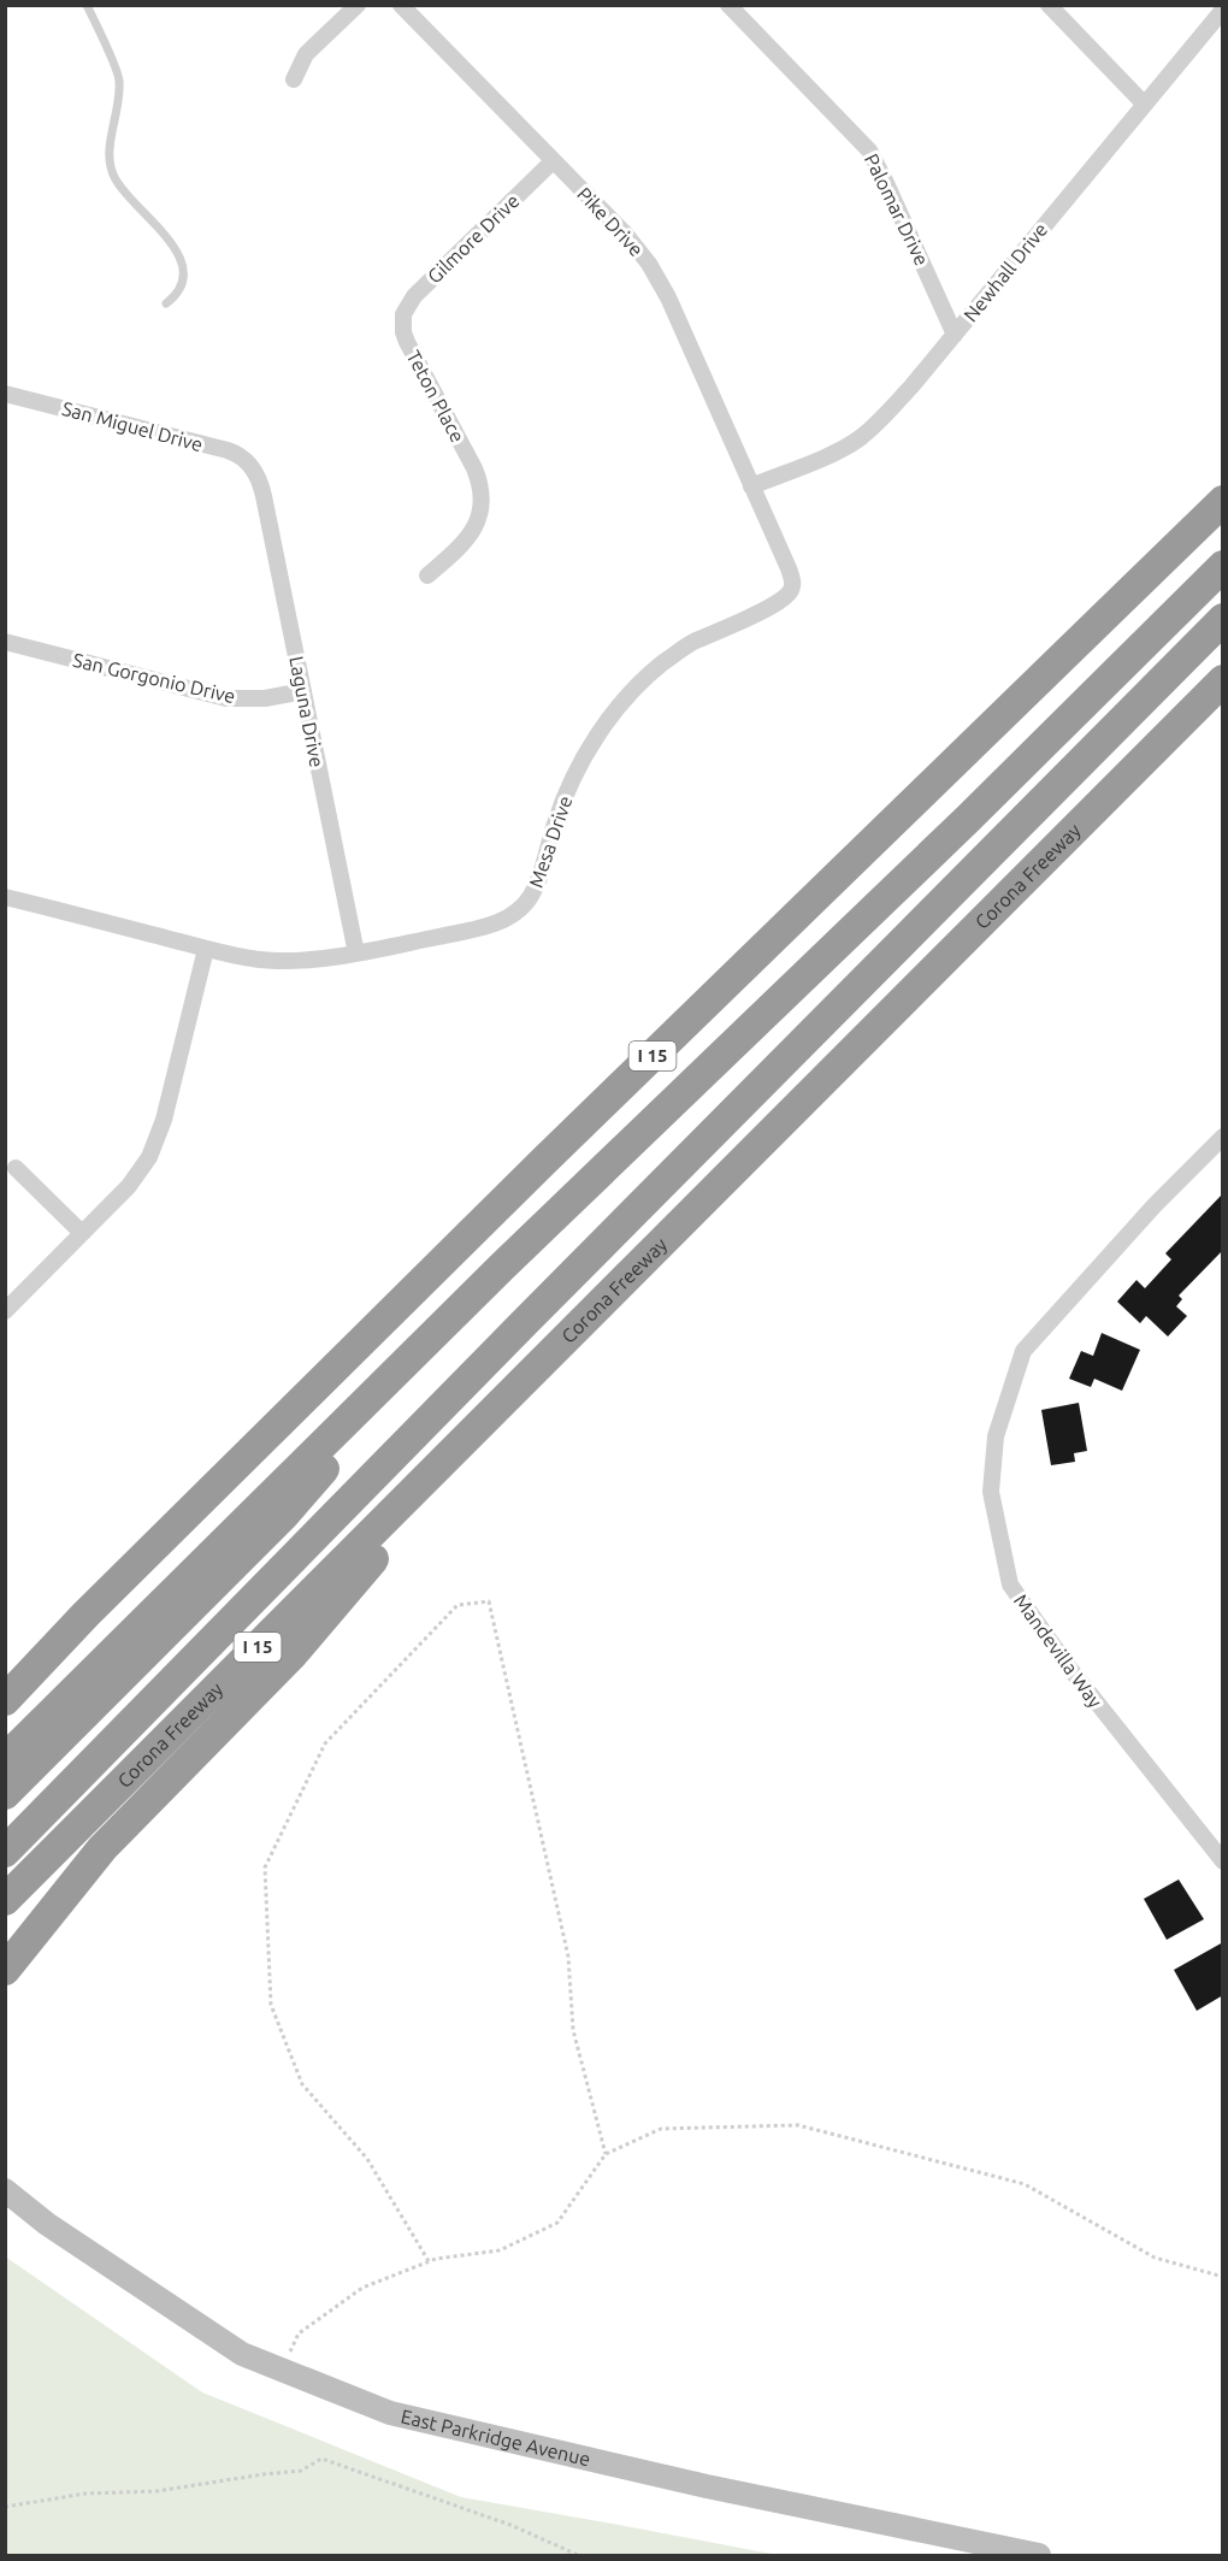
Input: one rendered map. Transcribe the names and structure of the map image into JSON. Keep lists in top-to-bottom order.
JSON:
{
  "streets": {
    "highway": ["Corona Freeway", "I 15"],
    "main road": ["East Parkridge Avenue"],
    "street": [
      "Palomar Drive",
      "Pike Drive",
      "Gilmore Drive",
      "Newhall Drive",
      "Teton Place",
      "San Miguel Drive",
      "San Gorgonio Drive",
      "Laguna Drive",
      "Mesa Drive",
      "Mandevilla Way"
    ]
  },
  "crossings": [
    ["Palomar Drive", "Newhall Drive"],
    ["Pike Drive", "Gilmore Drive"],
    ["Pike Drive", "Newhall Drive"],
    ["Pike Drive", "Mesa Drive"],
    ["Gilmore Drive", "Teton Place"],
    ["Newhall Drive", "Mesa Drive"],
    ["San Miguel Drive", "Laguna Drive"],
    ["San Gorgonio Drive", "Laguna Drive"],
    ["Laguna Drive", "Mesa Drive"]
  ]
}
